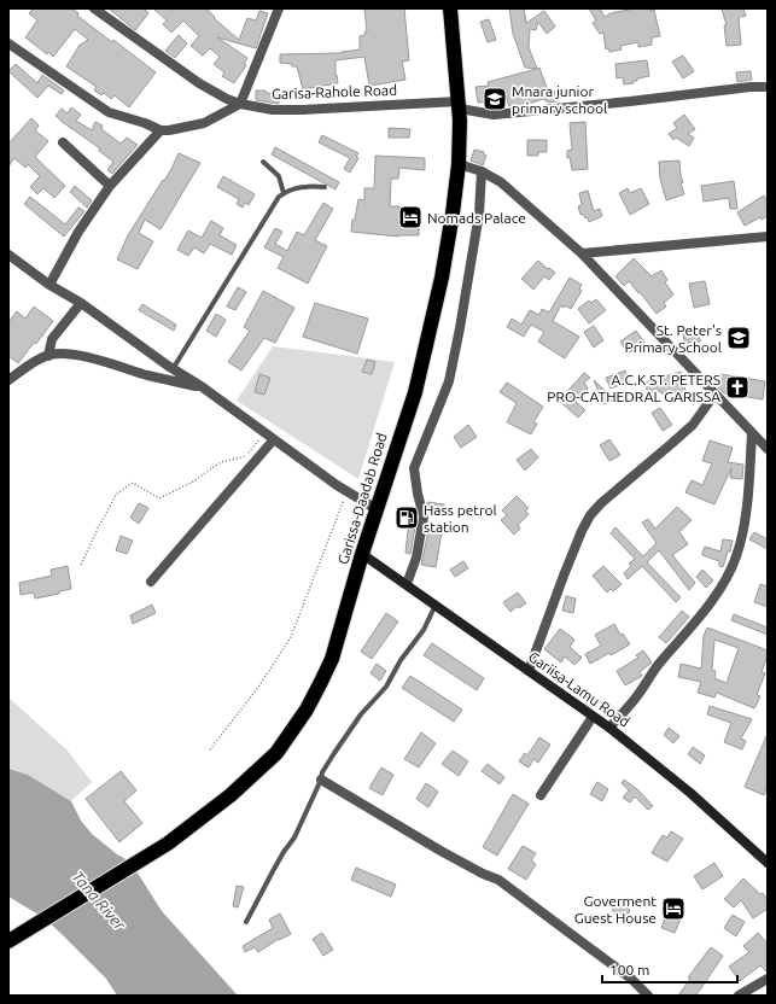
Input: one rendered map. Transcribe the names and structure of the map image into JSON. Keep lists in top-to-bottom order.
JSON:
{
  "streets": {
    "highway": ["Garissa-Daadab Road"],
    "street": ["Garisa-Rahole Road", "Gariisa-Lamu Road"]
  },
  "crossings": [
    ["Garisa-Rahole Road", "Garissa-Daadab Road"],
    ["Garissa-Daadab Road", "Gariisa-Lamu Road"]
  ],
  "water": ["Tana River"],
  "places": {
    "school or university": ["Mnara junior primary school", "St. Peter's Primary School"],
    "hotel": ["Nomads Palace", "Goverment Guest House"],
    "church": ["A.C.K ST. PETERS PRO-CATHEDRAL GARISSA"],
    "fuel station": ["Hass petrol station"]
  },
  "scale_bar": "100 m"
}
